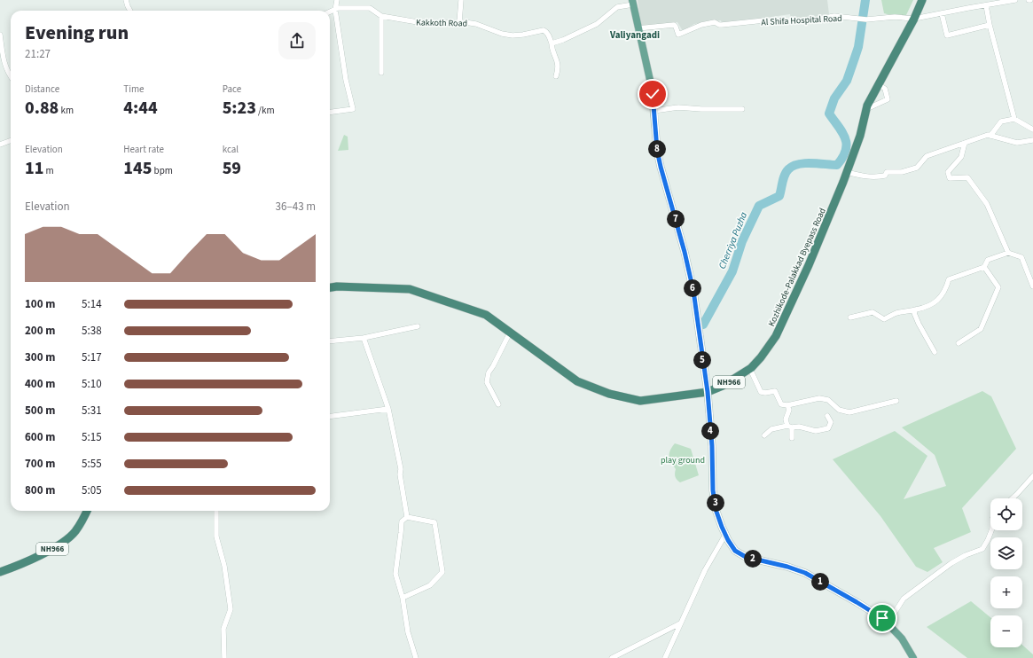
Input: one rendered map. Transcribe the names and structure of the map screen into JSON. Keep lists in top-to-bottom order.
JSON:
{
  "streets": {
    "highway": ["Kozhikode-Palakkad Byepass Road", "NH966"],
    "street": ["Al Shifa Hospital Road", "Kakkoth Road"]
  },
  "crossings": [
    ["Al Shifa Hospital Road", "Kozhikode-Palakkad Byepass Road"]
  ],
  "districts": ["Valiyangadi"],
  "water": ["Cherriya Puzha"],
  "parks": ["play ground"],
  "page": {
    "heading": ["Evening run", "21:27"],
    "stats": [
      ["Distance", "0.88 km"],
      ["Time", "4:44"],
      ["Pace", "5:23 /km"],
      ["Elevation", "11 m"],
      ["Heart rate", "145 bpm"],
      ["kcal", "59"]
    ],
    "pins": [
      "8",
      "7",
      "6",
      "5",
      "4",
      "3",
      "2",
      "1"
    ],
    "chart": ["Elevation", "36–43 m"],
    "list": [
      {
        "name": "100 m",
        "note": "5:14"
      },
      {
        "name": "200 m",
        "note": "5:38"
      },
      {
        "name": "300 m",
        "note": "5:17"
      },
      {
        "name": "400 m",
        "note": "5:10"
      },
      {
        "name": "500 m",
        "note": "5:31"
      },
      {
        "name": "600 m",
        "note": "5:15"
      },
      {
        "name": "700 m",
        "note": "5:55"
      },
      {
        "name": "800 m",
        "note": "5:05"
      }
    ],
    "map_buttons": ["+", "−"]
  }
}
